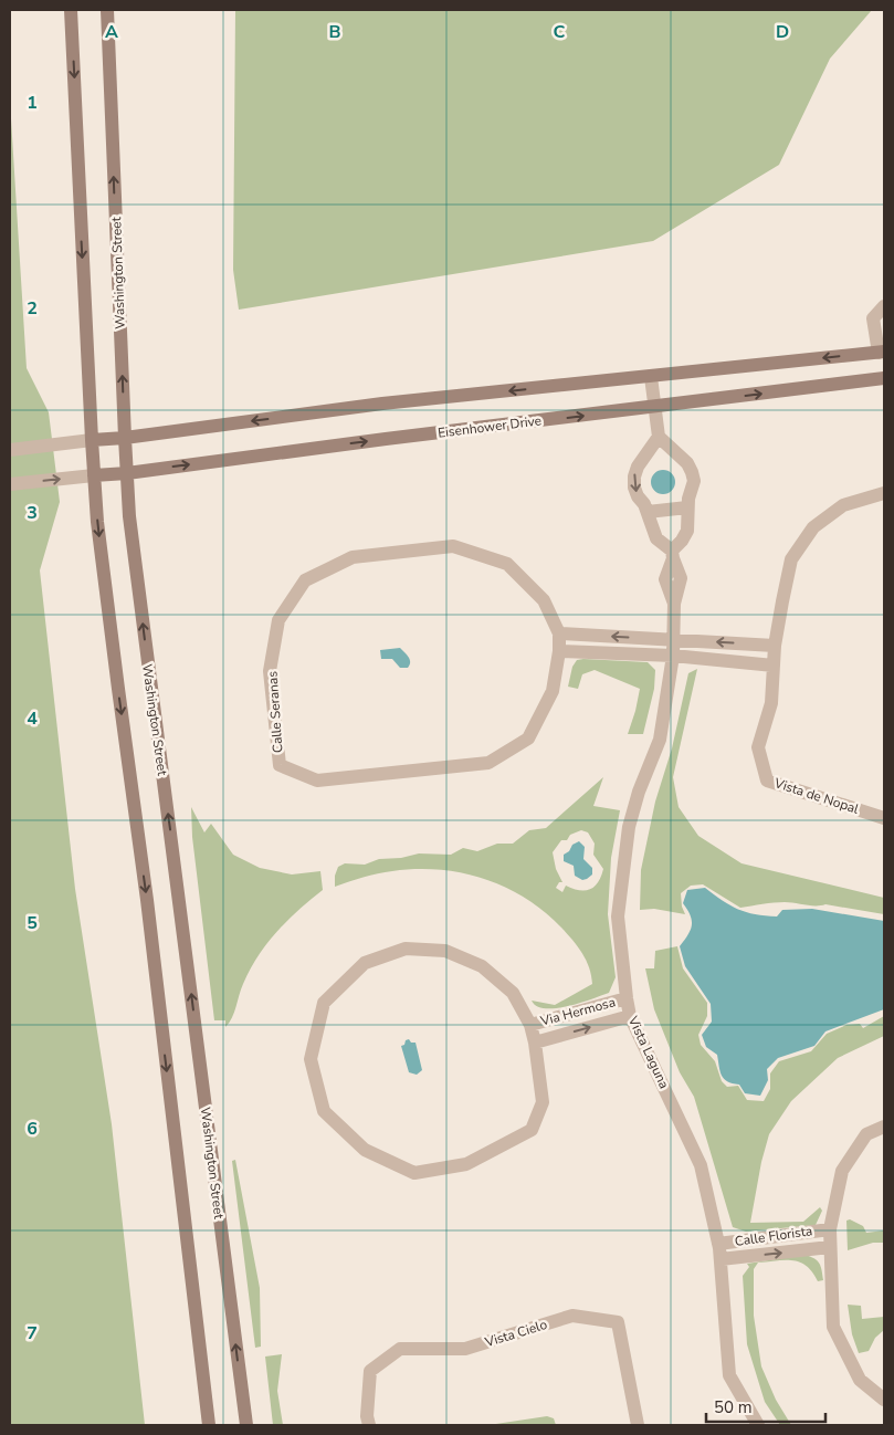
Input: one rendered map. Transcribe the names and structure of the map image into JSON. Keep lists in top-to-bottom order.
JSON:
{
  "streets": {
    "main road": ["Washington Street", "Eisenhower Drive"],
    "street": [
      "Calle Seranas",
      "Vista de Nopal",
      "Via Hermosa",
      "Vista Laguna",
      "Calle Florista",
      "Vista Cielo"
    ]
  },
  "crossings": [
    ["Washington Street", "Eisenhower Drive"],
    ["Via Hermosa", "Vista Laguna"],
    ["Vista Laguna", "Calle Florista"]
  ],
  "scale_bar": "50 m",
  "grid": {
    "columns": [
      "A",
      "B",
      "C",
      "D"
    ],
    "rows": [
      "1",
      "2",
      "3",
      "4",
      "5",
      "6",
      "7"
    ]
  }
}
